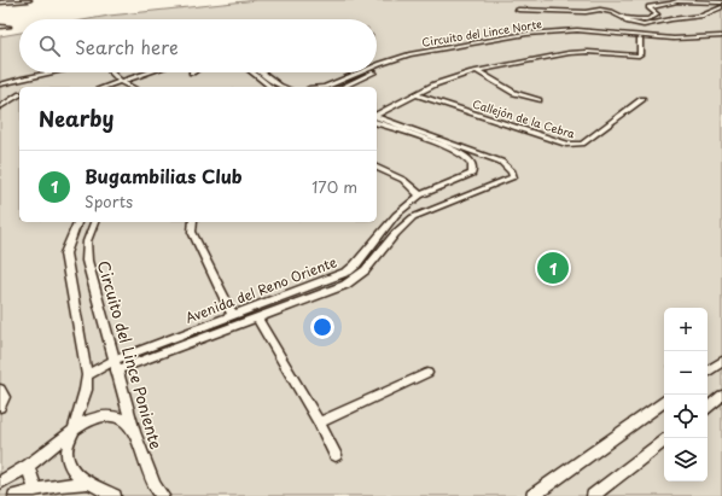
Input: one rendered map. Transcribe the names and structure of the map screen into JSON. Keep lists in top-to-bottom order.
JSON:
{
  "streets": {
    "street": [
      "Circuito del Lince Norte",
      "Callejón de la Cebra",
      "Avenida del Reno Oriente",
      "Circuito del Lince Poniente"
    ]
  },
  "crossings": [
    ["Avenida del Reno Oriente", "Circuito del Lince Poniente"]
  ],
  "page": {
    "search": "Search here",
    "heading": "Nearby",
    "list": [
      {
        "mark": "1",
        "name": "Bugambilias Club",
        "note": "Sports",
        "value": "170 m"
      }
    ],
    "pins": "1",
    "map_buttons": ["+", "−"]
  }
}
